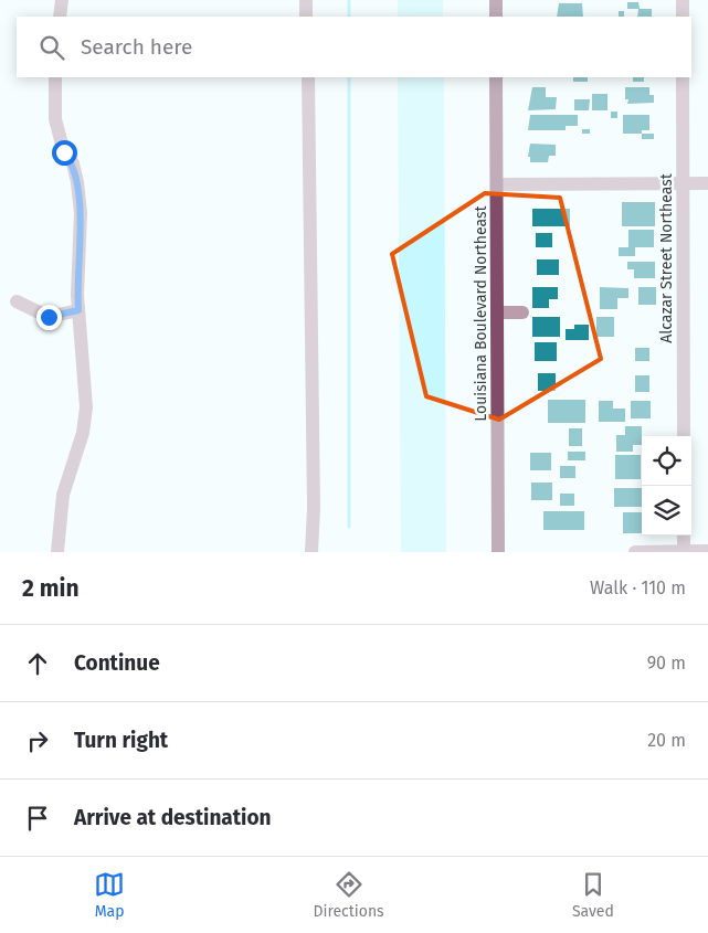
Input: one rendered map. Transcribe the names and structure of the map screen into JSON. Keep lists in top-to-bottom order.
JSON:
{
  "streets": {
    "main road": ["Louisiana Boulevard Northeast"],
    "street": ["Alcazar Street Northeast"]
  },
  "page": {
    "search": "Search here",
    "heading": ["2 min", "Walk · 110 m"],
    "list": [
      ["Continue", "90 m"],
      ["Turn right", "20 m"],
      "Arrive at destination"
    ],
    "nav": ["Map", "Directions", "Saved"]
  }
}
